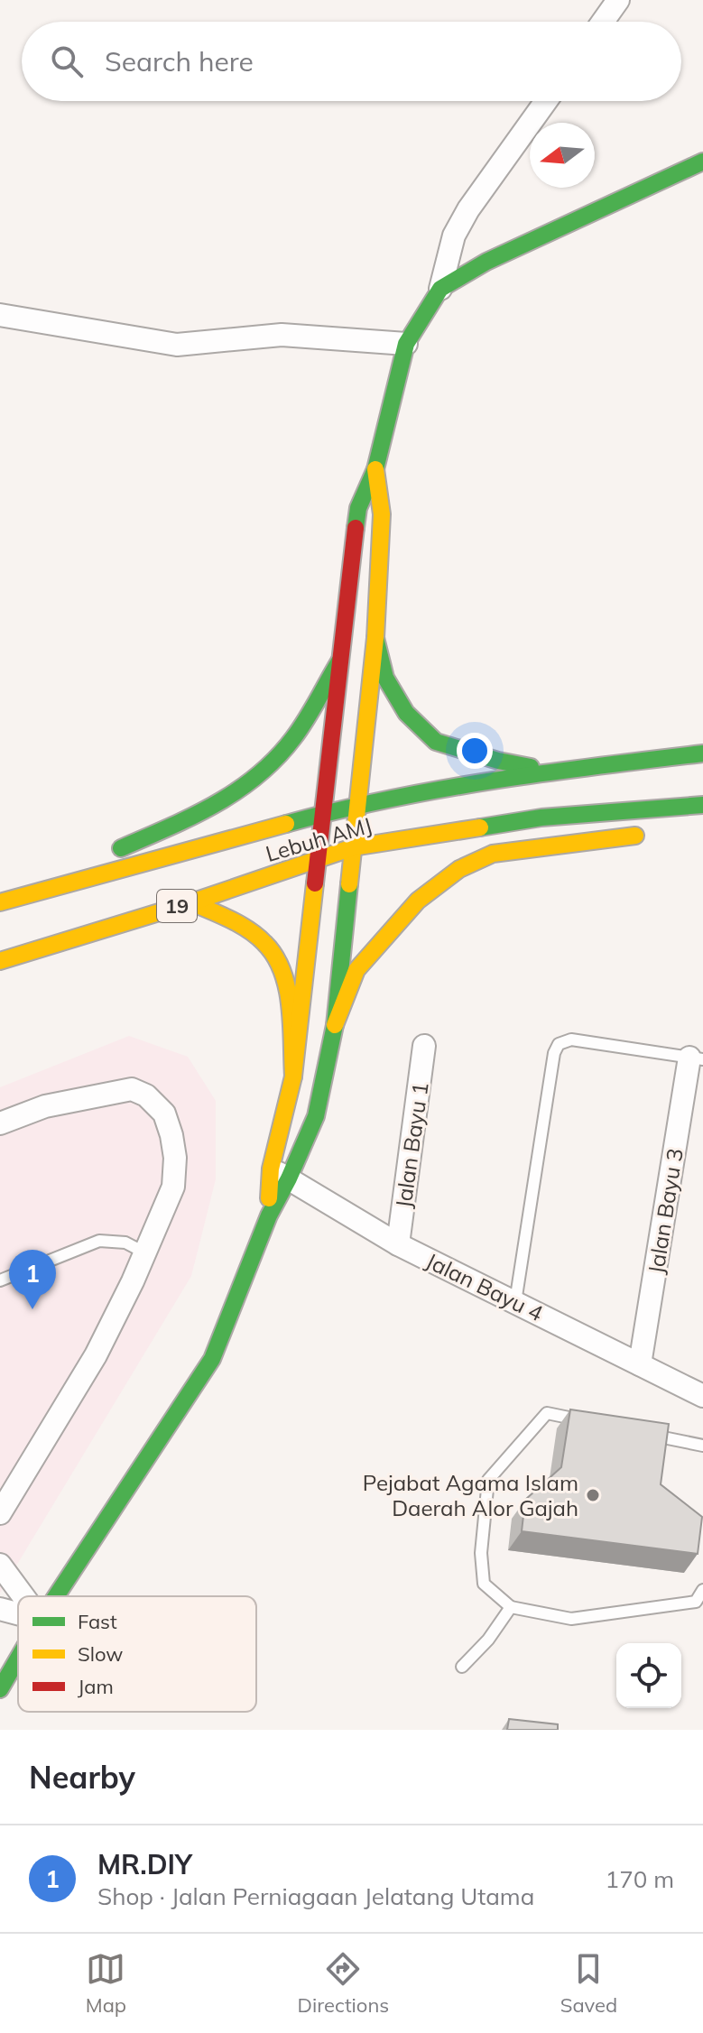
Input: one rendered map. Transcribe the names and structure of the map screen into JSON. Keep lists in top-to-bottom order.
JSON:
{
  "streets": {
    "main road": ["Lebuh AMJ", "19"],
    "street": ["Jalan Bayu 1", "Jalan Bayu 3", "Jalan Bayu 4"]
  },
  "crossings": [
    ["Jalan Bayu 1", "Jalan Bayu 4"],
    ["Jalan Bayu 3", "Jalan Bayu 4"]
  ],
  "places": ["Pejabat Agama Islam Daerah Alor Gajah"],
  "legend": ["Fast", "Slow", "Jam"],
  "north": "left",
  "page": {
    "search": "Search here",
    "pins": "1",
    "heading": "Nearby",
    "list": [
      {
        "mark": "1",
        "name": "MR.DIY",
        "note": "Shop · Jalan Perniagaan Jelatang Utama",
        "value": "170 m"
      }
    ],
    "nav": ["Map", "Directions", "Saved"]
  }
}
